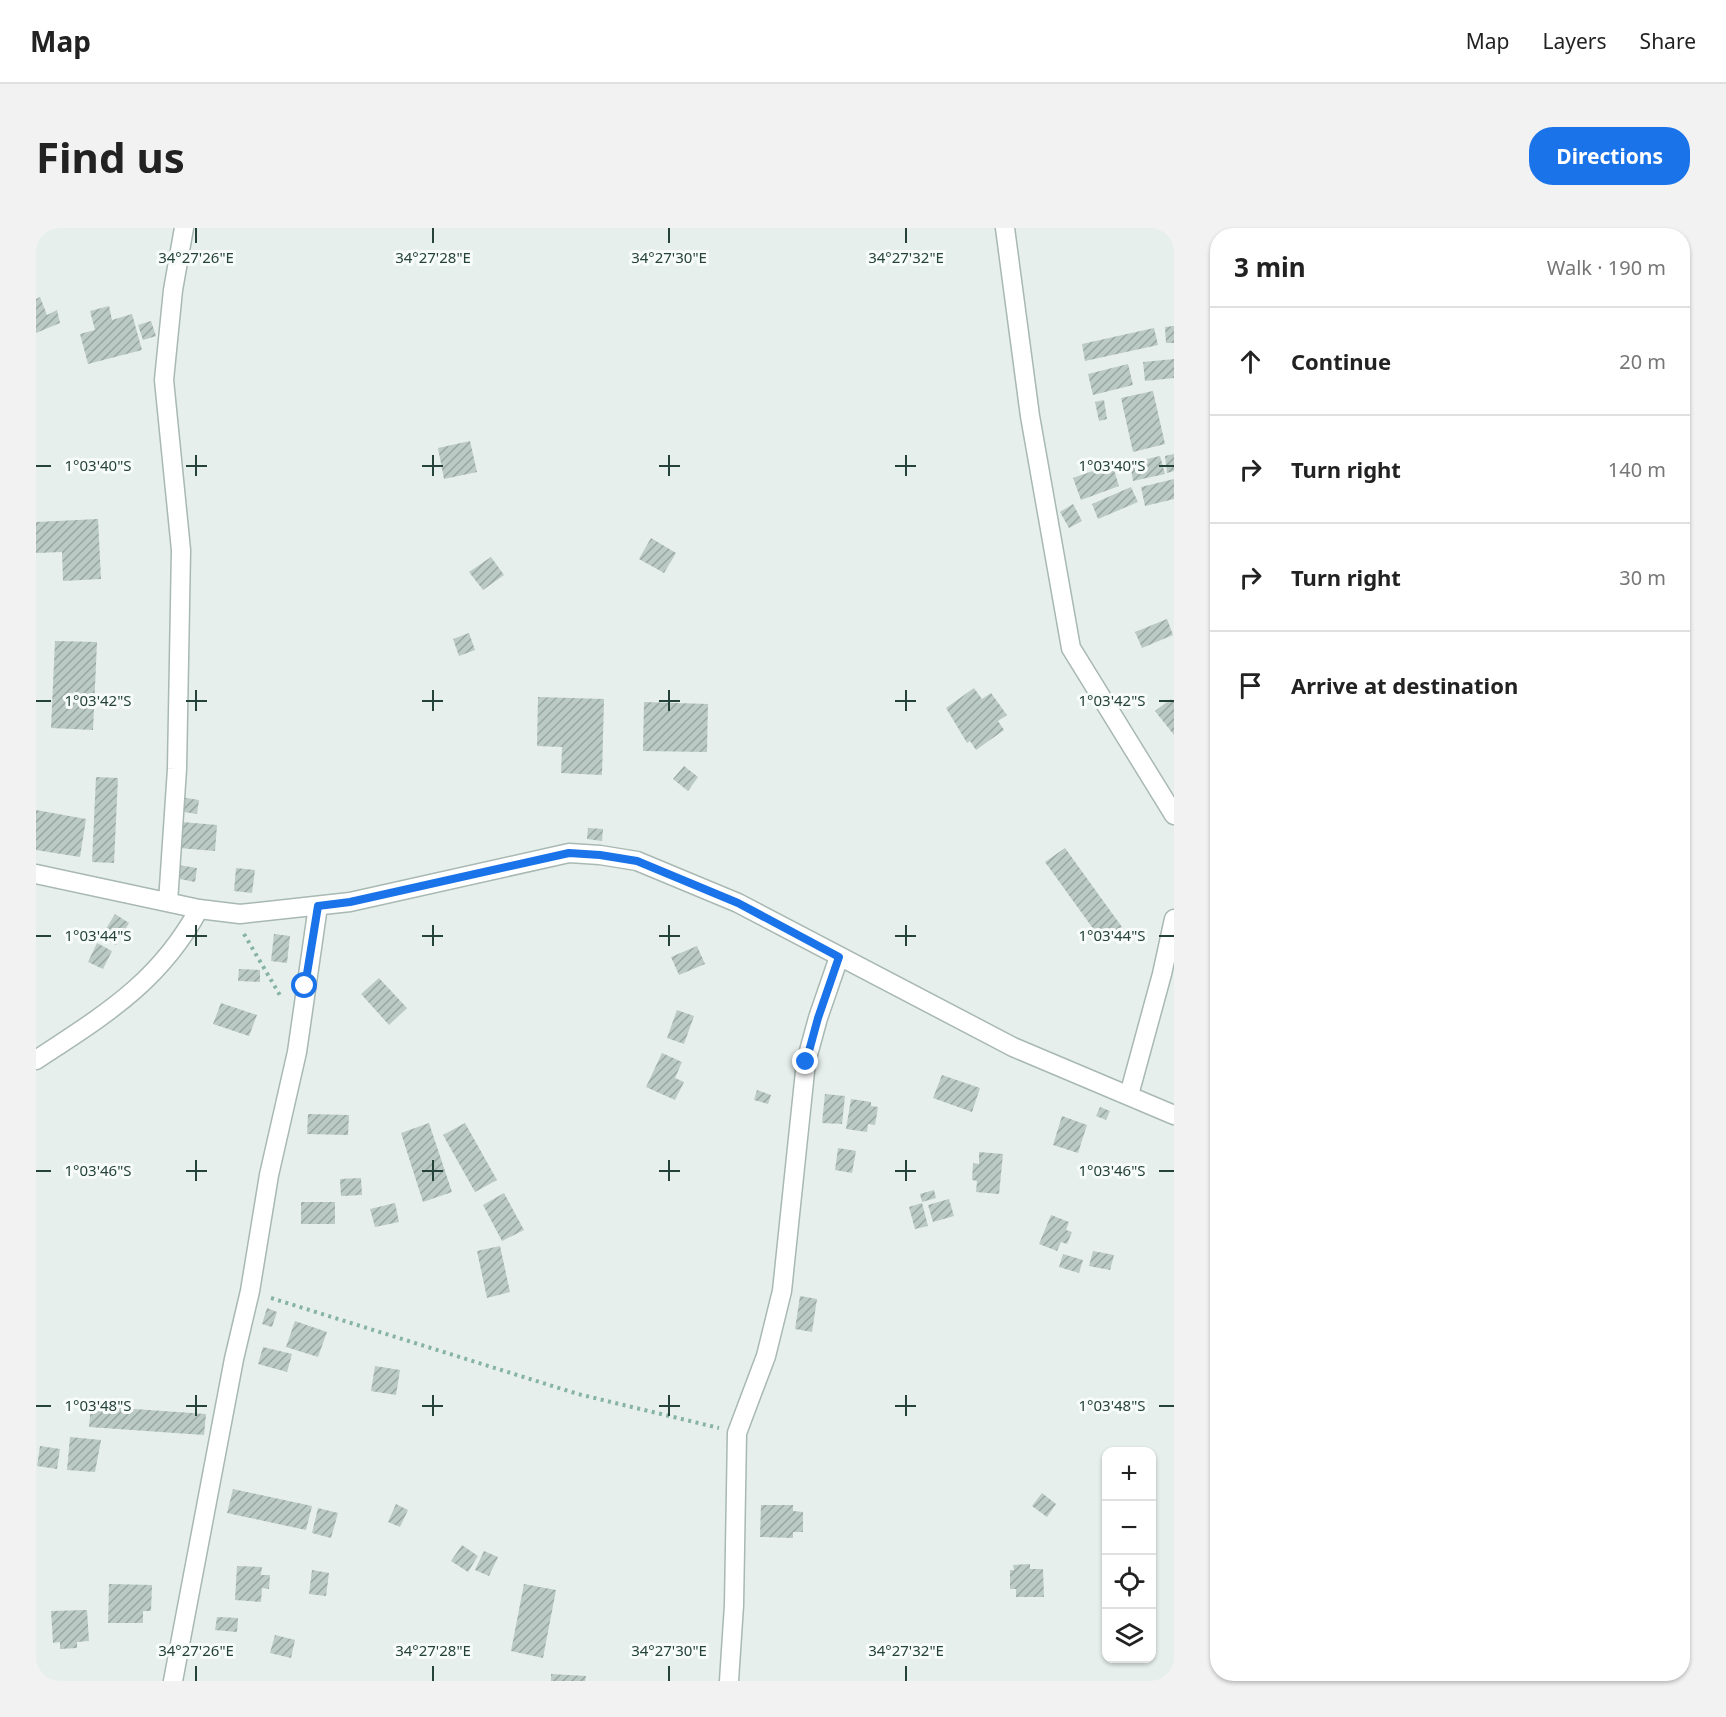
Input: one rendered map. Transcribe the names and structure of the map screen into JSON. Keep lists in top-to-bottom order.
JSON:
{
  "page": {
    "header": "Map",
    "nav": ["Map", "Layers", "Share"],
    "buttons": "Directions",
    "title": "Find us",
    "heading": ["3 min", "Walk · 190 m"],
    "list": [
      ["Continue", "20 m"],
      ["Turn right", "140 m"],
      ["Turn right", "30 m"],
      "Arrive at destination"
    ],
    "map_buttons": ["+", "−"]
  },
  "coordinates": [
    "34°27'26\"E",
    "34°27'28\"E",
    "34°27'30\"E",
    "34°27'32\"E",
    "1°03'40\"S",
    "1°03'42\"S",
    "1°03'44\"S",
    "1°03'46\"S",
    "1°03'48\"S"
  ]
}
